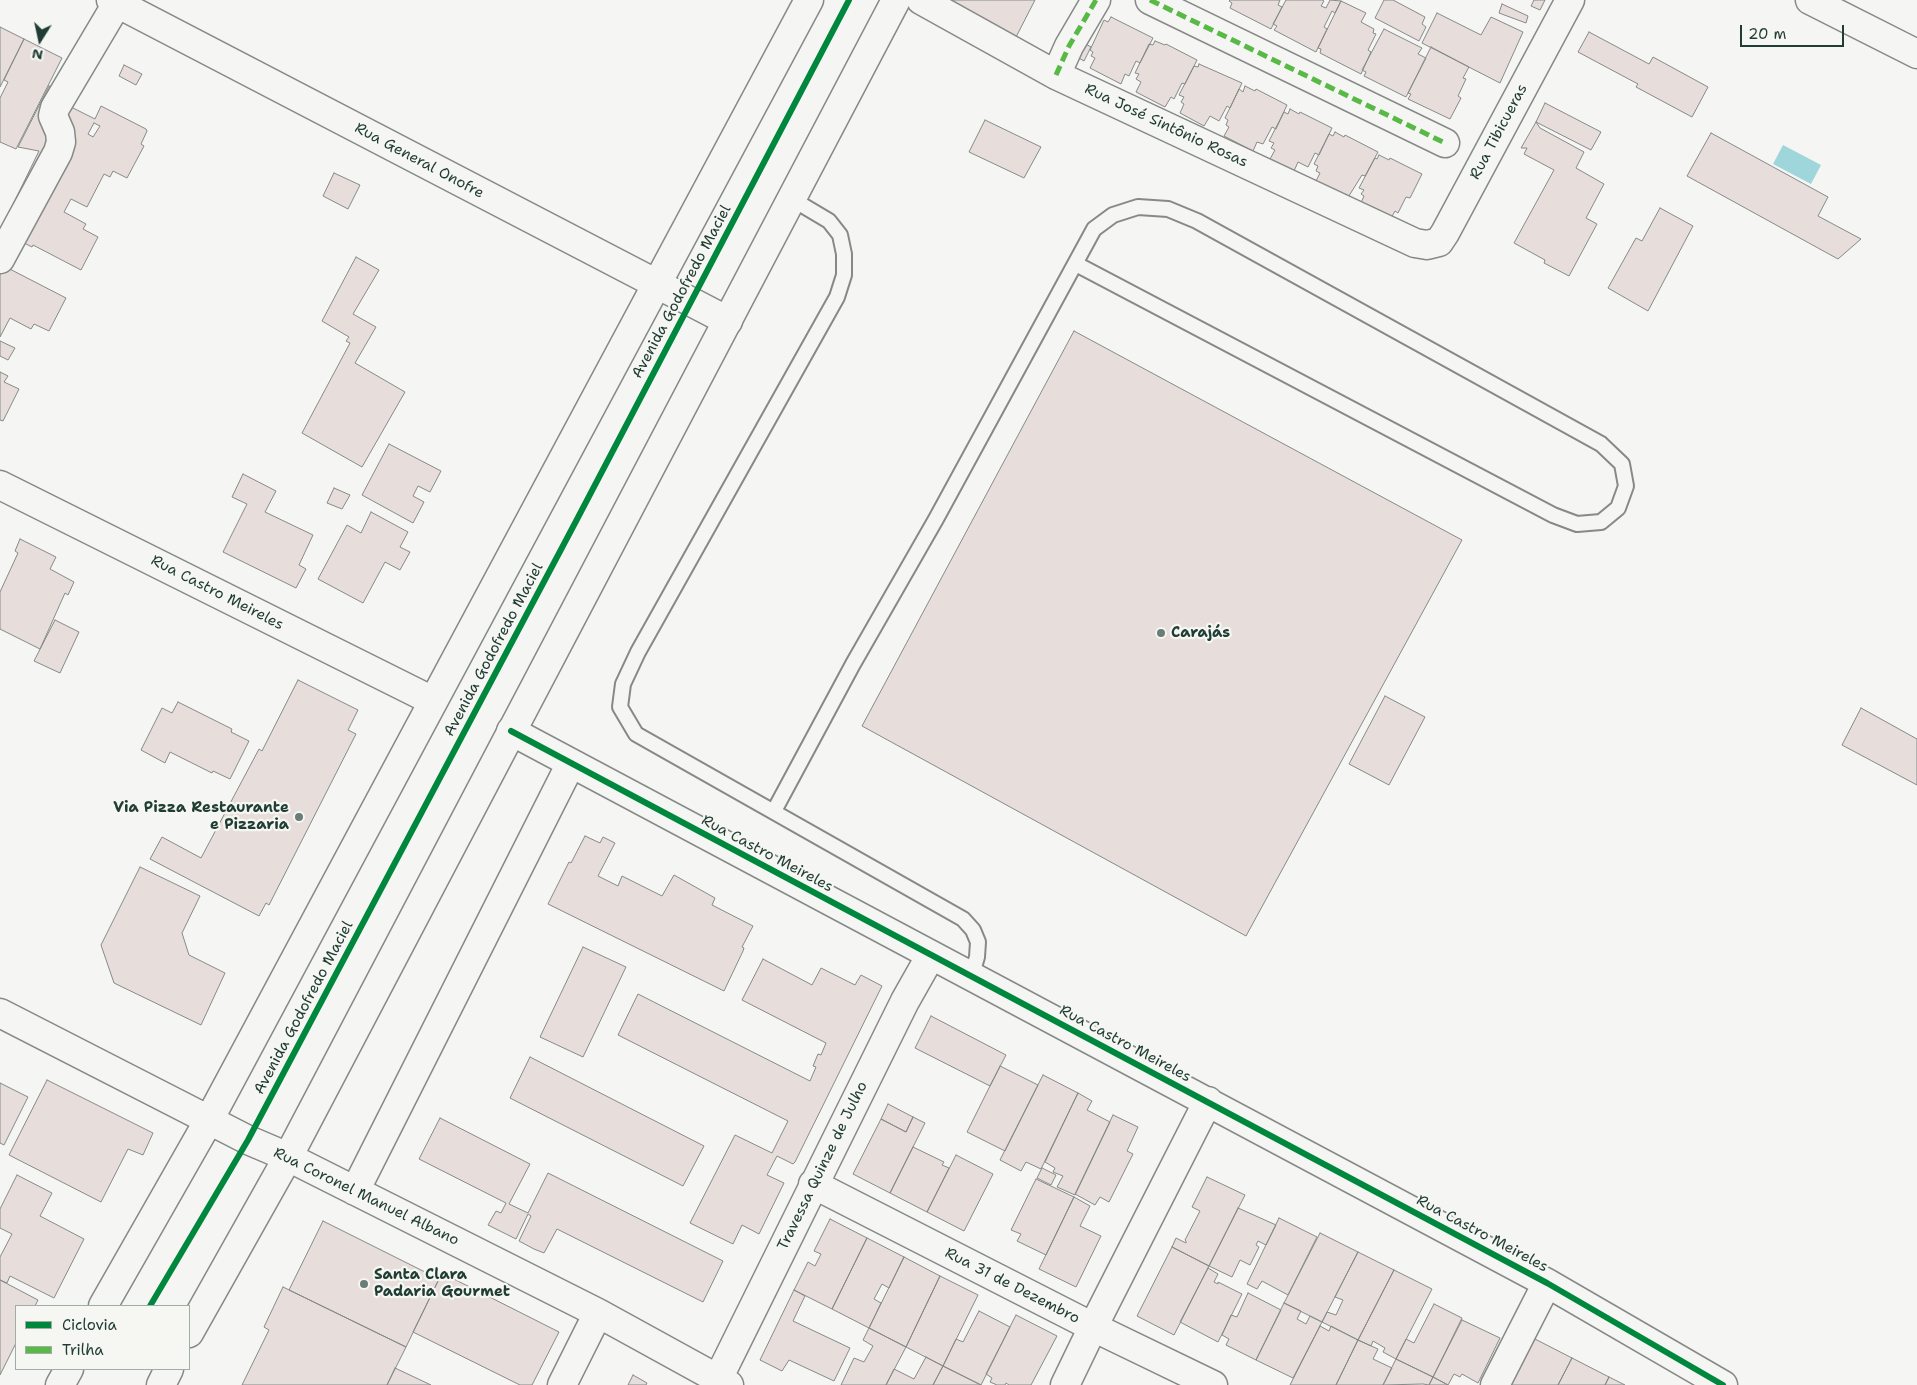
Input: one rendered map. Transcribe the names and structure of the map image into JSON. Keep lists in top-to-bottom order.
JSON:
{
  "streets": {
    "street": [
      "Rua José Sintônio Rosas",
      "Rua Tibicueras",
      "Rua General Onofre",
      "Avenida Godofredo Maciel",
      "Rua Castro Meireles",
      "Travessa Quinze de Julho",
      "Rua Coronel Manuel Albano",
      "Rua 31 de Dezembro"
    ]
  },
  "crossings": [
    ["Rua José Sintônio Rosas", "Rua Tibicueras"],
    ["Rua General Onofre", "Avenida Godofredo Maciel"],
    ["Avenida Godofredo Maciel", "Rua Castro Meireles"],
    ["Avenida Godofredo Maciel", "Rua Coronel Manuel Albano"],
    ["Rua Castro Meireles", "Travessa Quinze de Julho"],
    ["Travessa Quinze de Julho", "Rua Coronel Manuel Albano"],
    ["Travessa Quinze de Julho", "Rua 31 de Dezembro"]
  ],
  "places": ["Carajás", "Via Pizza Restaurante e Pizzaria", "Santa Clara Padaria Gourmet"],
  "legend": ["Ciclovia", "Trilha"],
  "scale_bar": "20 m",
  "north": "bottom"
}
